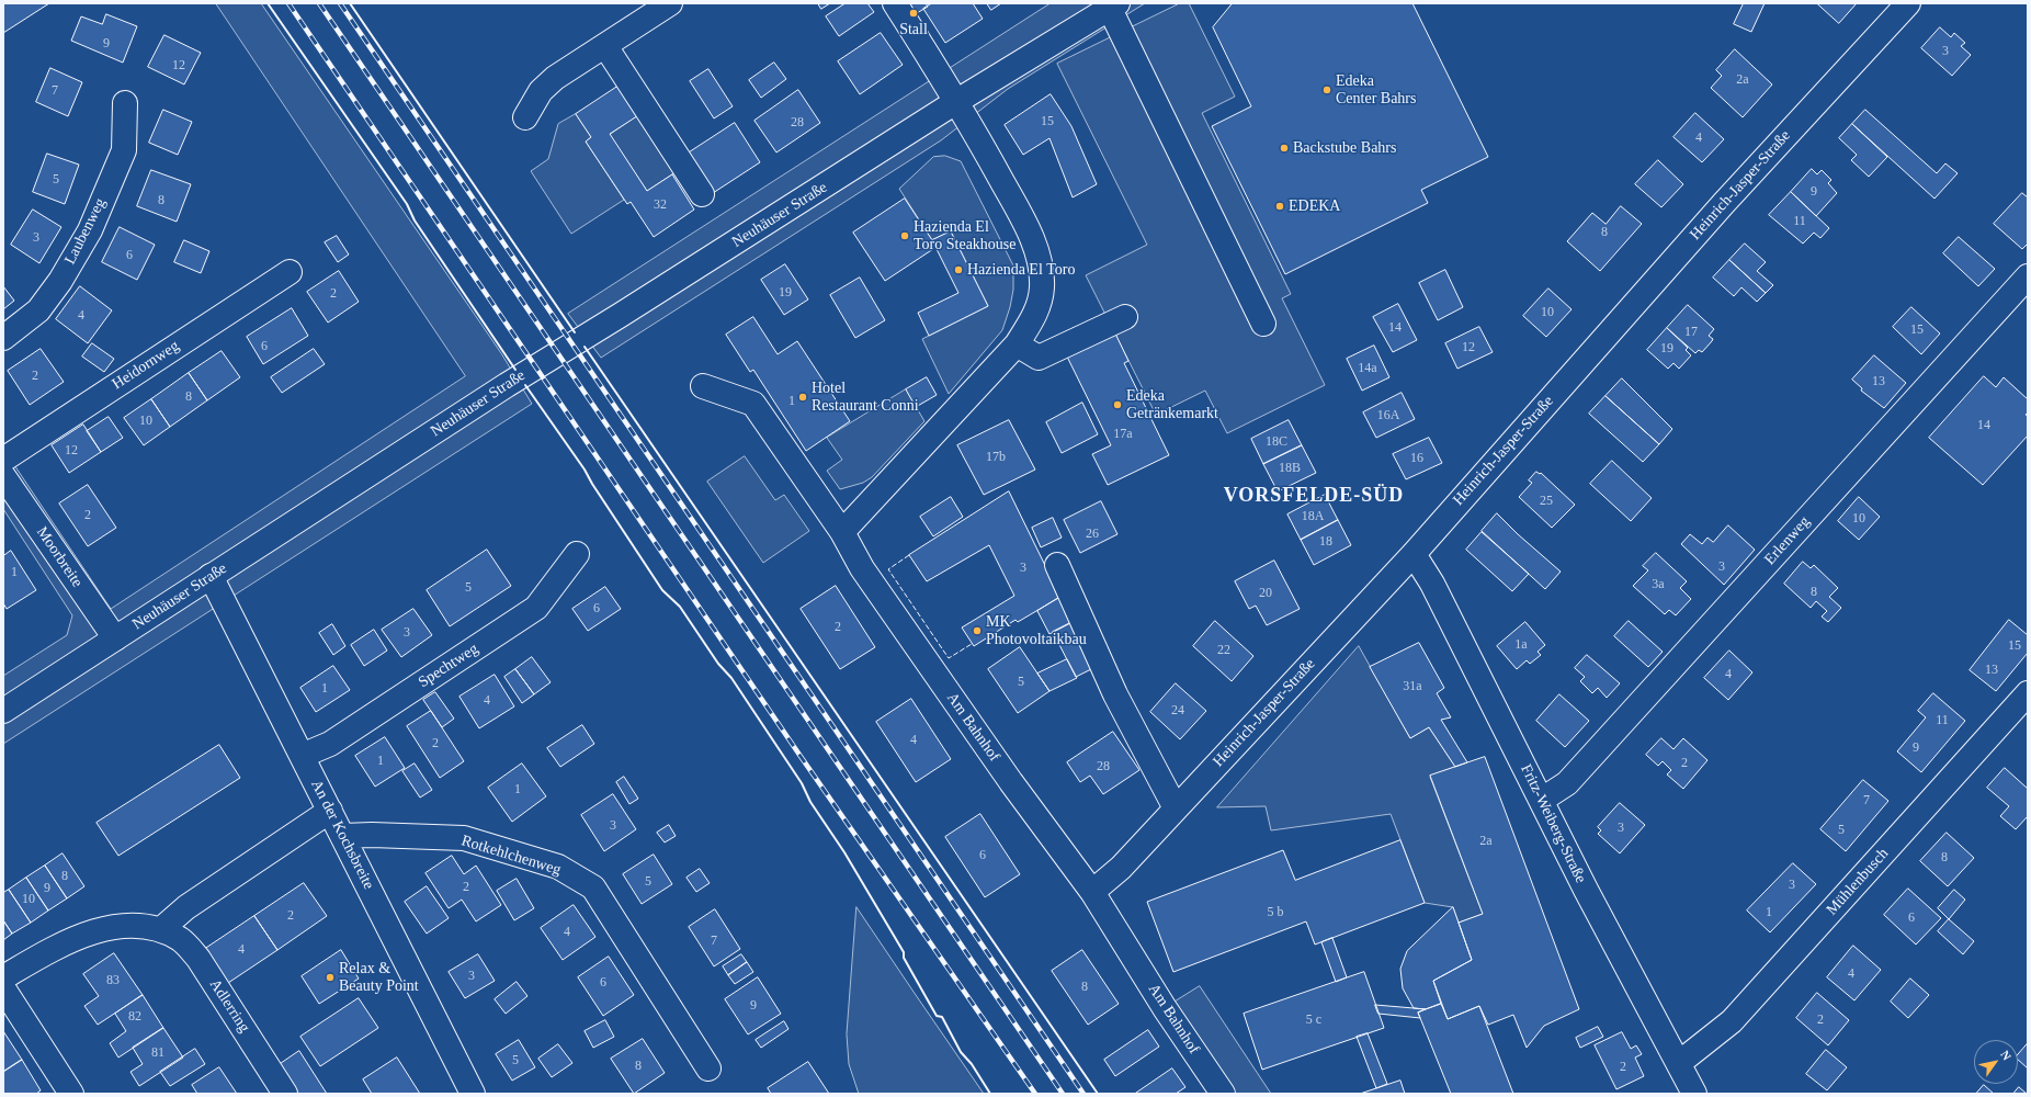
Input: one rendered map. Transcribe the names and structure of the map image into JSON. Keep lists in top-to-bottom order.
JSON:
{
  "streets": {
    "street": [
      "Heinrich-Jasper-Straße",
      "Neuhäuser Straße",
      "Laubenweg",
      "Heidornweg",
      "Erlenweg",
      "Moorbreite",
      "Spechtweg",
      "Am Bahnhof",
      "Fritz-Weiberg-Straße",
      "An der Kochsbreite",
      "Rotkehlchenweg",
      "Mühlenbusch",
      "Adlerring"
    ]
  },
  "crossings": [
    ["Heinrich-Jasper-Straße", "Am Bahnhof"],
    ["Heinrich-Jasper-Straße", "Fritz-Weiberg-Straße"],
    ["Neuhäuser Straße", "Moorbreite"],
    ["Neuhäuser Straße", "An der Kochsbreite"],
    ["Erlenweg", "Fritz-Weiberg-Straße"],
    ["Spechtweg", "An der Kochsbreite"],
    ["Fritz-Weiberg-Straße", "Mühlenbusch"],
    ["An der Kochsbreite", "Rotkehlchenweg"]
  ],
  "districts": ["VORSFELDE-SÜD"],
  "places": [
    "Stall",
    "Edeka Center Bahrs",
    "Backstube Bahrs",
    "EDEKA",
    "Hazienda El Toro Steakhouse",
    "Hazienda El Toro",
    "Hotel Restaurant Conni",
    "Edeka Getränkemarkt",
    "MK Photovoltaikbau",
    "Relax & Beauty Point"
  ],
  "house_numbers": [
    "9",
    "3",
    "12",
    "2a",
    "7",
    "15",
    "28",
    "4",
    "5",
    "9",
    "8",
    "32",
    "11",
    "8",
    "3",
    "6",
    "19",
    "2",
    "10",
    "4",
    "14",
    "15",
    "17",
    "6",
    "12",
    "19",
    "14a",
    "2",
    "13",
    "8",
    "1",
    "16A",
    "10",
    "14",
    "17a",
    "18C",
    "12",
    "17b",
    "16",
    "18B",
    "25",
    "2",
    "18A",
    "10",
    "26",
    "18",
    "3",
    "3",
    "1",
    "3a",
    "5",
    "8",
    "20",
    "6",
    "2",
    "3",
    "1a",
    "15",
    "22",
    "13",
    "4",
    "5",
    "31a",
    "1",
    "4",
    "24",
    "11",
    "4",
    "2",
    "9",
    "1",
    "2",
    "28",
    "1",
    "7",
    "3",
    "3",
    "5",
    "2a",
    "6",
    "8",
    "8",
    "5",
    "3",
    "2",
    "9",
    "10",
    "5 b",
    "1",
    "2",
    "6",
    "4",
    "7",
    "4",
    "4",
    "3",
    "83",
    "6",
    "8",
    "9",
    "82",
    "5 c",
    "2",
    "81",
    "5",
    "8",
    "2"
  ],
  "north": "top right"
}
